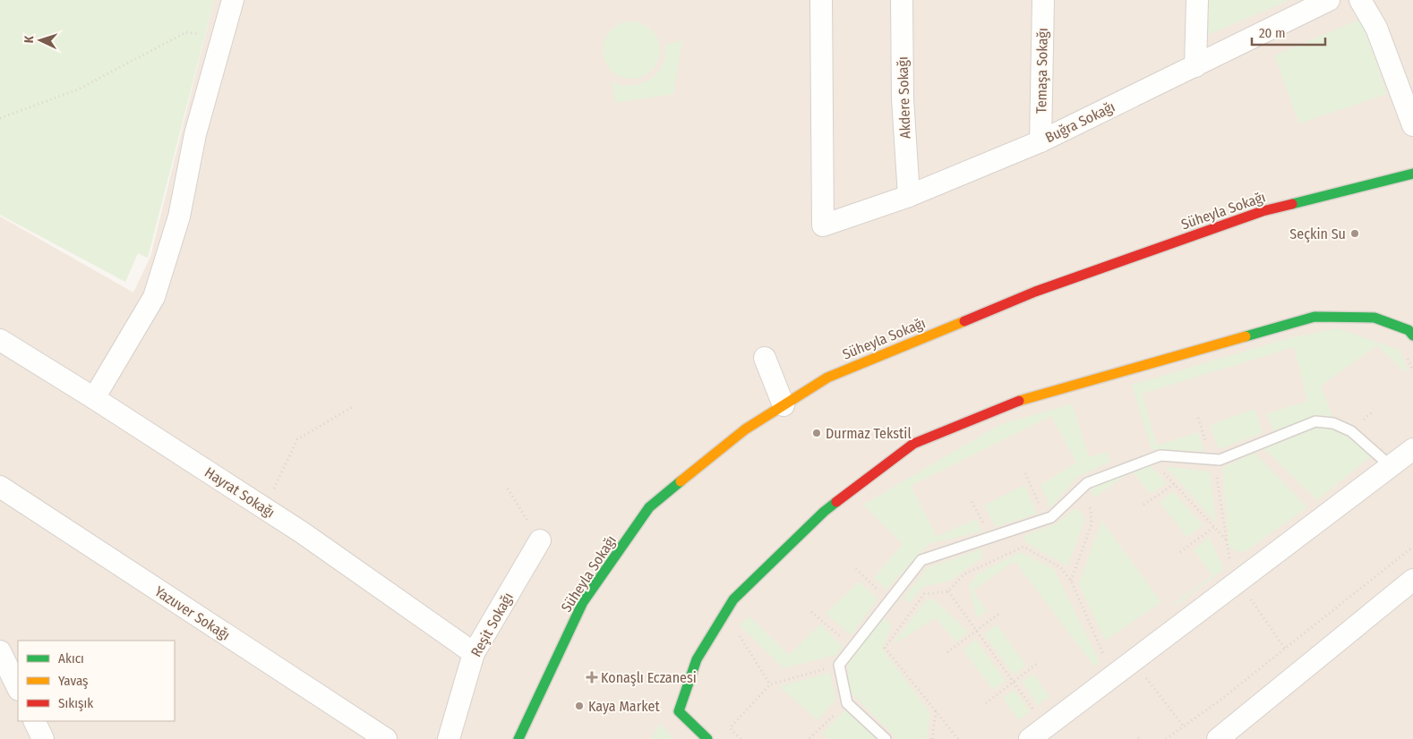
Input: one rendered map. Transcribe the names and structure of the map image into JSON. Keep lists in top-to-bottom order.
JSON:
{
  "streets": {
    "street": [
      "Temaşa Sokağı",
      "Akdere Sokağı",
      "Buğra Sokağı",
      "Süheyla Sokağı",
      "Hayrat Sokağı",
      "Yazuver Sokağı",
      "Reşit Sokağı"
    ]
  },
  "crossings": [
    ["Temaşa Sokağı", "Buğra Sokağı"],
    ["Akdere Sokağı", "Buğra Sokağı"],
    ["Hayrat Sokağı", "Reşit Sokağı"]
  ],
  "places": {
    "other": ["Seçkin Su", "Durmaz Tekstil", "Kaya Market"],
    "health": ["Konaşlı Eczanesi"]
  },
  "legend": ["Akıcı", "Yavaş", "Sıkışık"],
  "scale_bar": "20 m",
  "north": "left"
}
